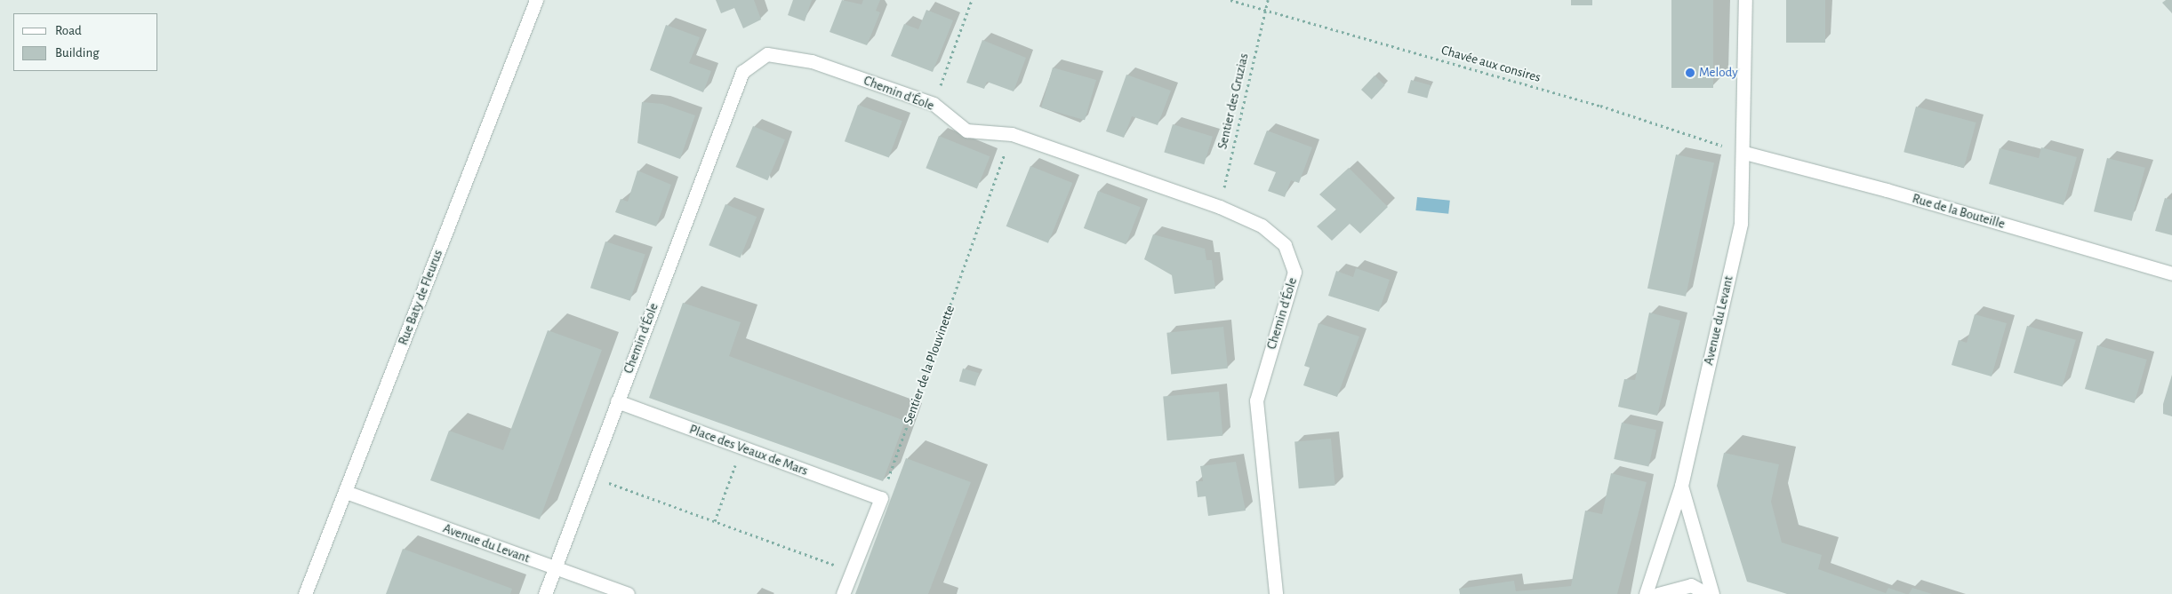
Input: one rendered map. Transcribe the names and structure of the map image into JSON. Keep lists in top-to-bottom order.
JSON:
{
  "streets": {
    "street": [
      "Chemin d'Éole",
      "Rue de la Bouteille",
      "Rue Baty de Fleurus",
      "Avenue du Levant",
      "Place des Veaux de Mars"
    ],
    "path": ["Chavée aux consires", "Sentier des Gruzias", "Sentier de la Plouvinette"]
  },
  "crossings": [
    ["Chavée aux consires", "Sentier des Gruzias"],
    ["Chavée aux consires", "Rue de la Bouteille"],
    ["Chavée aux consires", "Avenue du Levant"],
    ["Chemin d'Éole", "Sentier des Gruzias"],
    ["Chemin d'Éole", "Avenue du Levant"],
    ["Chemin d'Éole", "Sentier de la Plouvinette"],
    ["Chemin d'Éole", "Place des Veaux de Mars"],
    ["Rue de la Bouteille", "Avenue du Levant"],
    ["Rue Baty de Fleurus", "Avenue du Levant"],
    ["Sentier de la Plouvinette", "Place des Veaux de Mars"]
  ],
  "places": ["Melody"],
  "legend": ["Road", "Building"]
}
